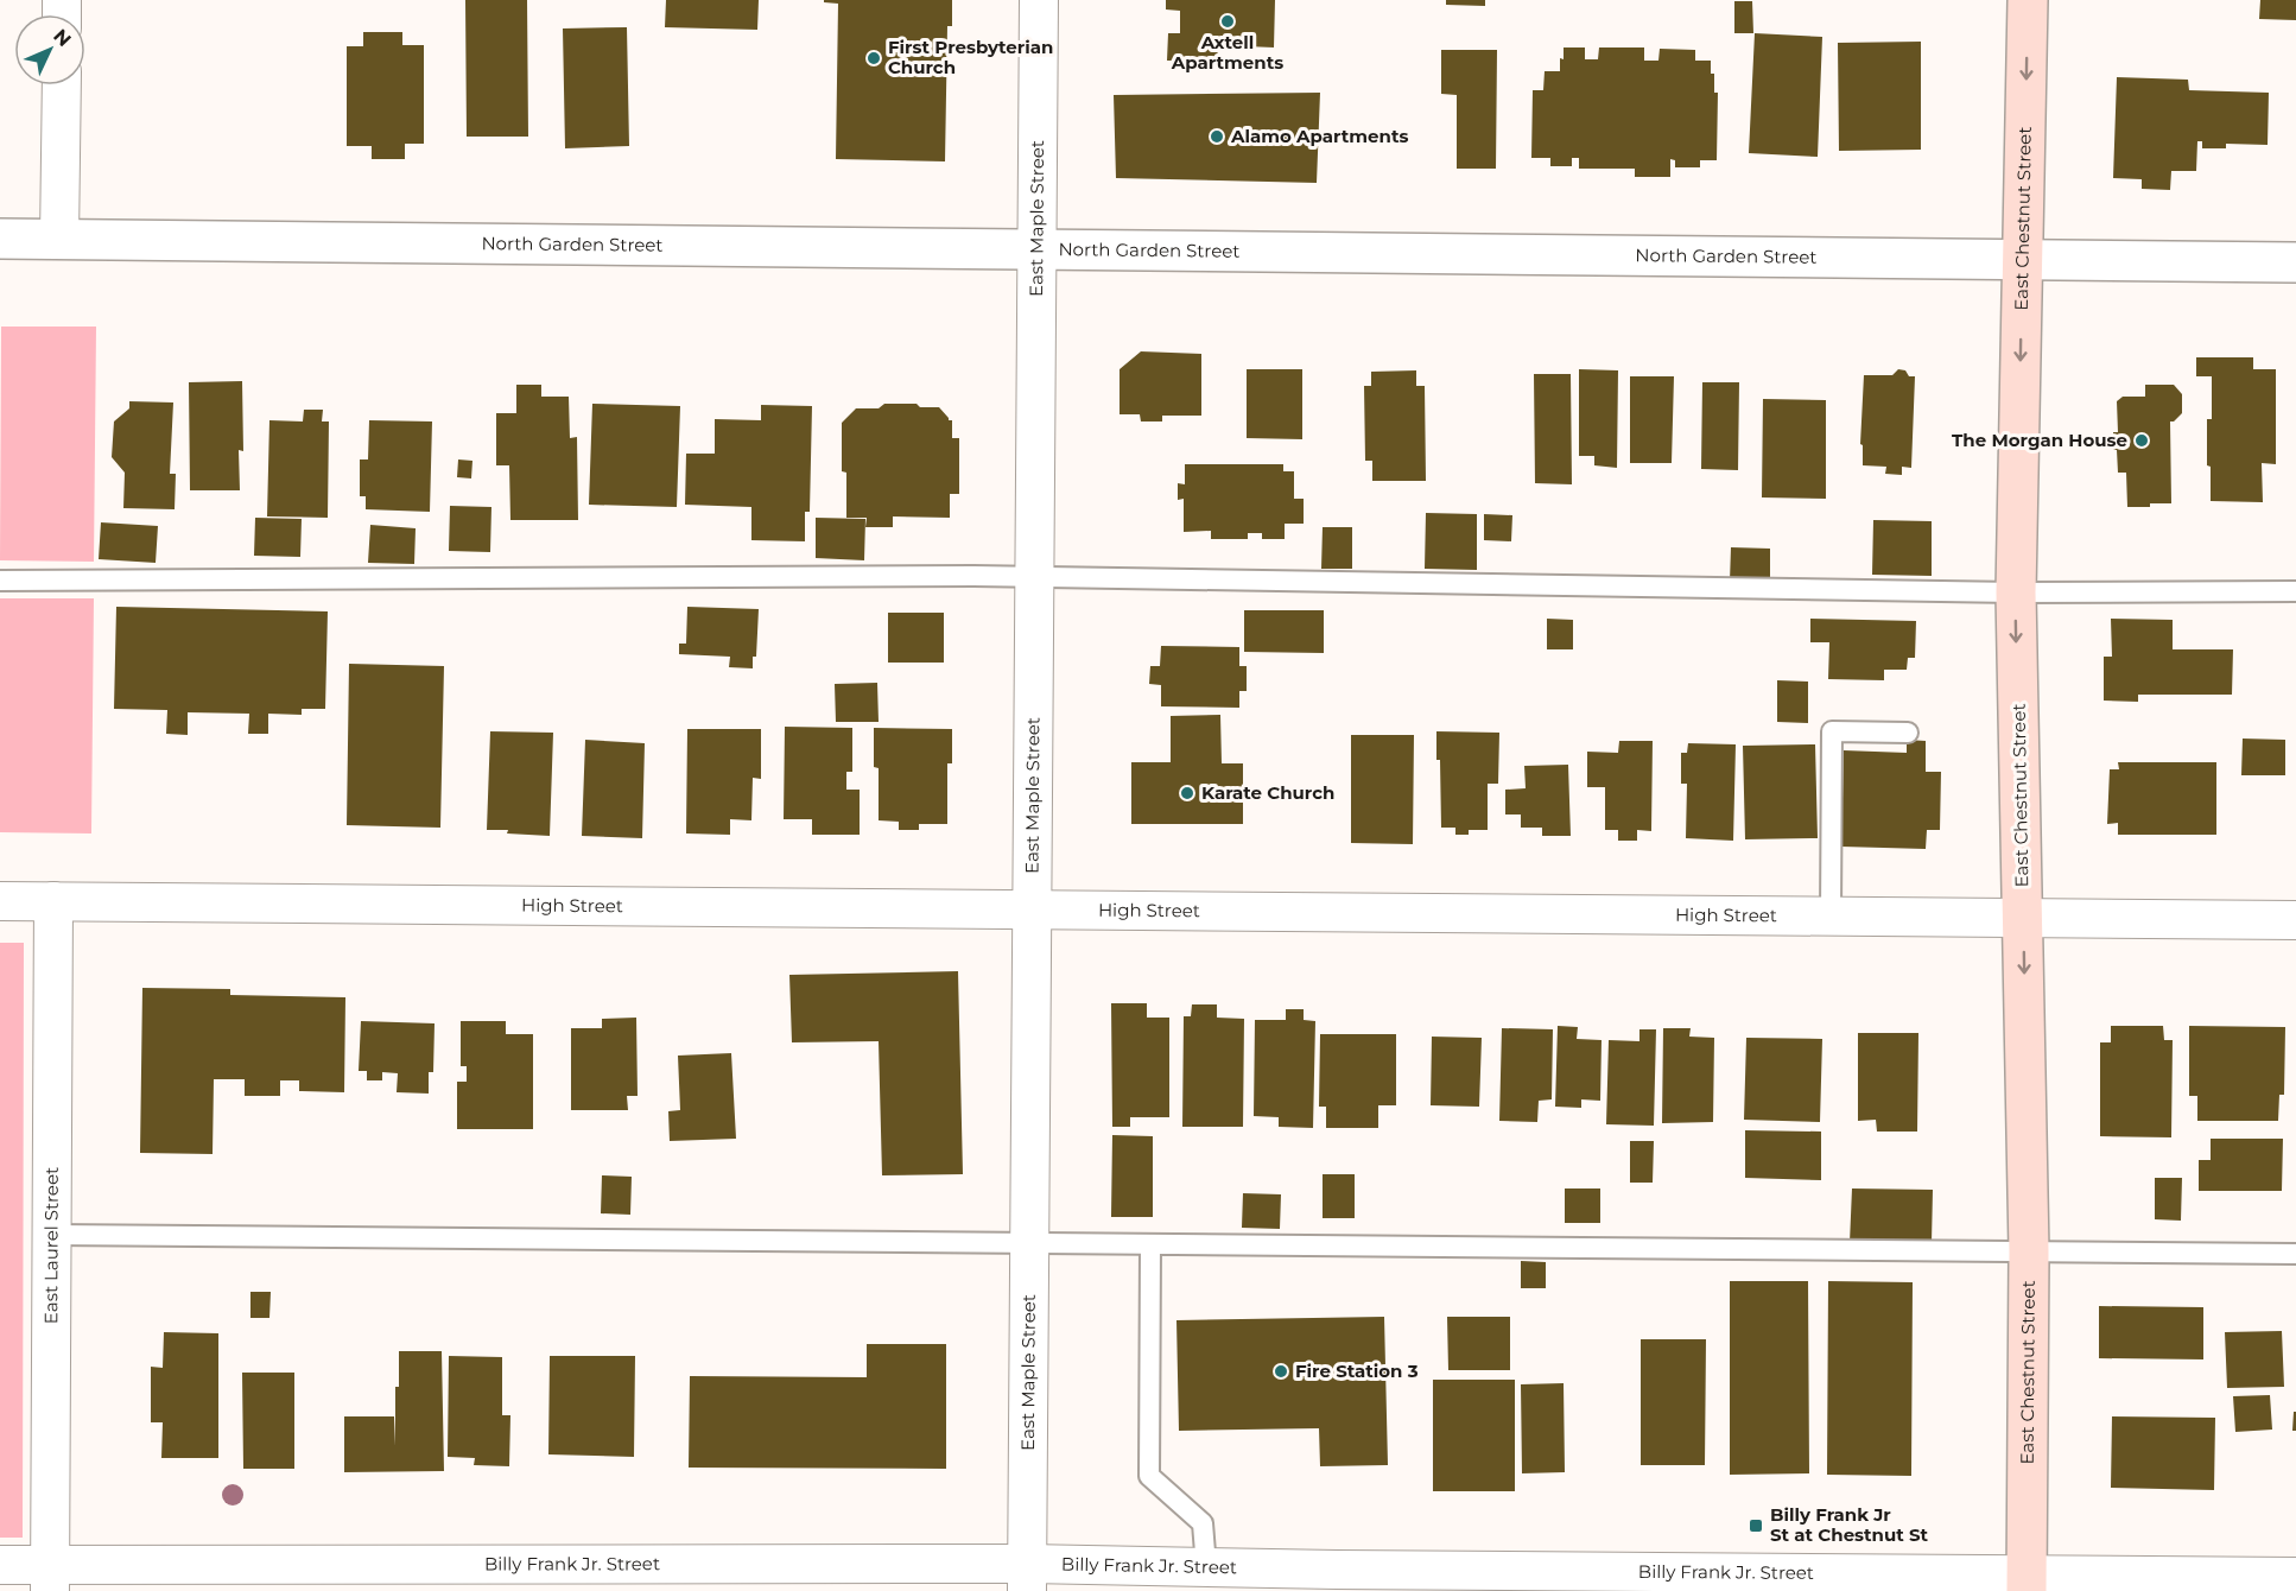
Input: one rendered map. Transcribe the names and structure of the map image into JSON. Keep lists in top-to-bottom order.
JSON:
{
  "streets": {
    "main road": ["East Chestnut Street"],
    "street": [
      "East Maple Street",
      "North Garden Street",
      "High Street",
      "East Laurel Street",
      "Billy Frank Jr. Street"
    ]
  },
  "crossings": [
    ["East Maple Street", "North Garden Street"],
    ["East Maple Street", "High Street"],
    ["East Maple Street", "Billy Frank Jr. Street"],
    ["East Chestnut Street", "North Garden Street"],
    ["East Chestnut Street", "High Street"],
    ["East Chestnut Street", "Billy Frank Jr. Street"],
    ["High Street", "East Laurel Street"],
    ["East Laurel Street", "Billy Frank Jr. Street"]
  ],
  "one_way": ["East Chestnut Street"],
  "places": {
    "other": [
      "Axtell Apartments",
      "First Presbyterian Church",
      "Alamo Apartments",
      "The Morgan House",
      "Karate Church",
      "Fire Station 3"
    ],
    "transit": ["Billy Frank Jr St at Chestnut St"]
  },
  "north": "top right"
}
